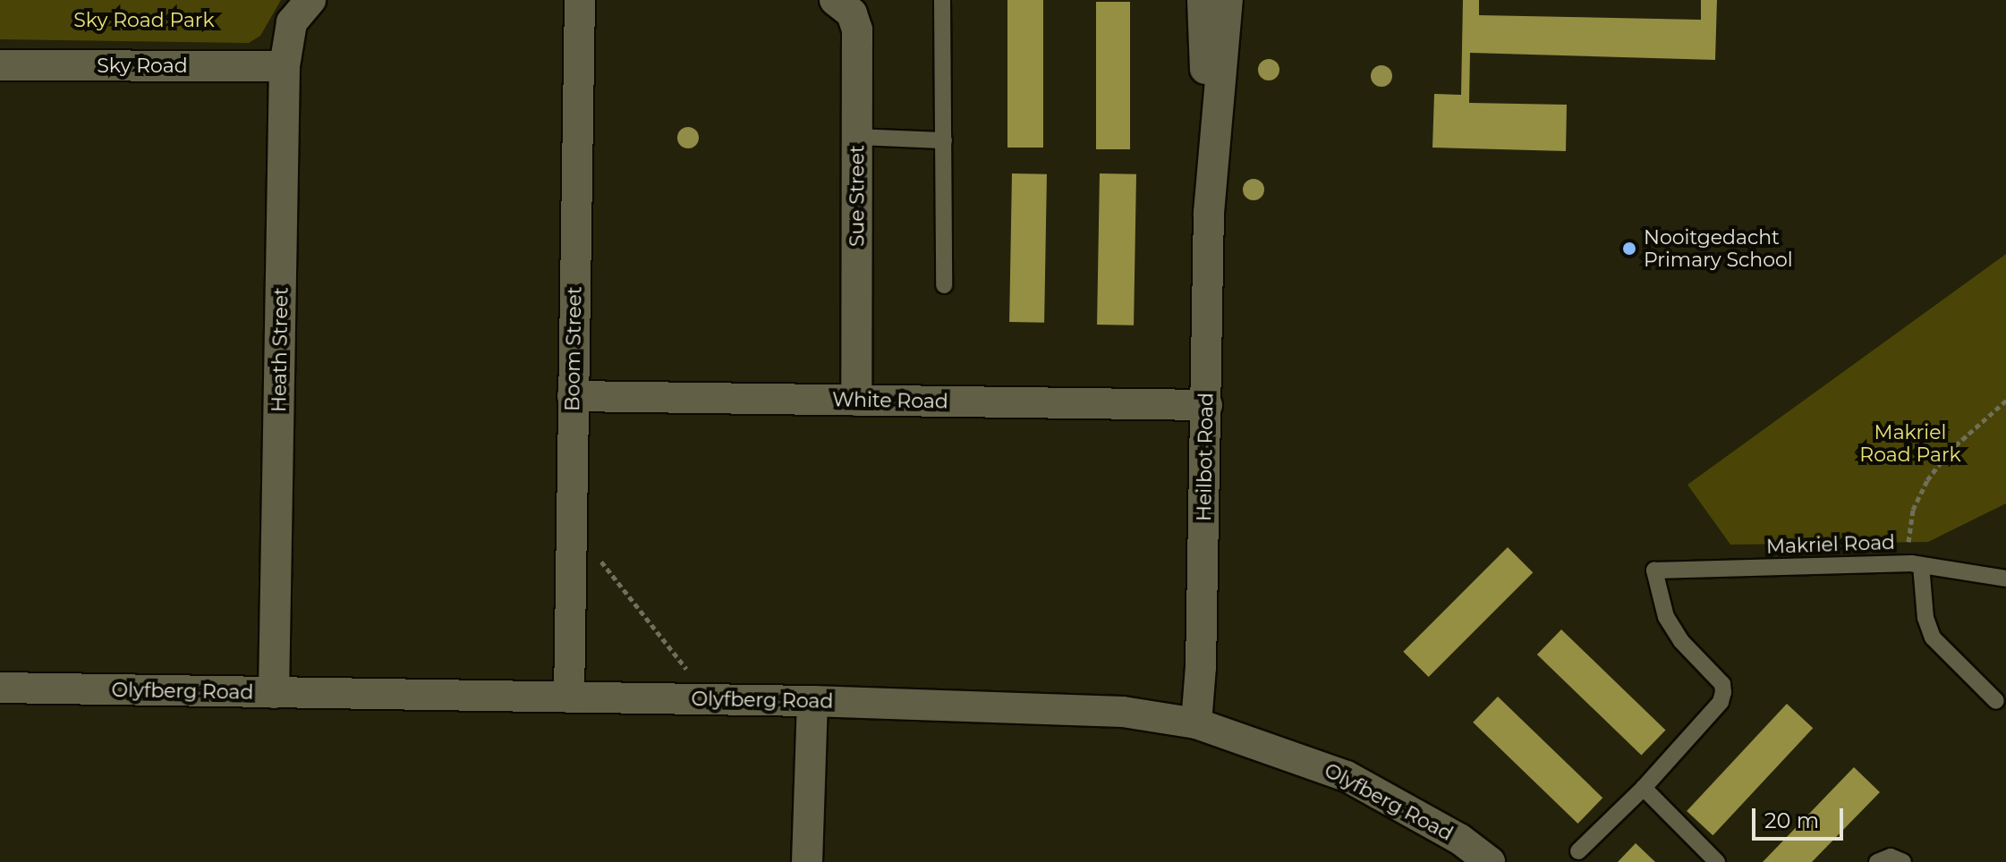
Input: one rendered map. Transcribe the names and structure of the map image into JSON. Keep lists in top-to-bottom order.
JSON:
{
  "streets": {
    "street": [
      "Sky Road",
      "Sue Street",
      "Boom Street",
      "Heath Street",
      "White Road",
      "Heilbot Road",
      "Olyfberg Road"
    ],
    "lane": ["Makriel Road"]
  },
  "crossings": [
    ["Sky Road", "Heath Street"],
    ["Sue Street", "White Road"],
    ["Boom Street", "White Road"],
    ["Boom Street", "Olyfberg Road"],
    ["Heath Street", "Olyfberg Road"],
    ["White Road", "Heilbot Road"],
    ["Heilbot Road", "Olyfberg Road"]
  ],
  "parks": ["Sky Road Park", "Makriel Road Park"],
  "places": ["Nooitgedacht Primary School"],
  "scale_bar": "20 m"
}
